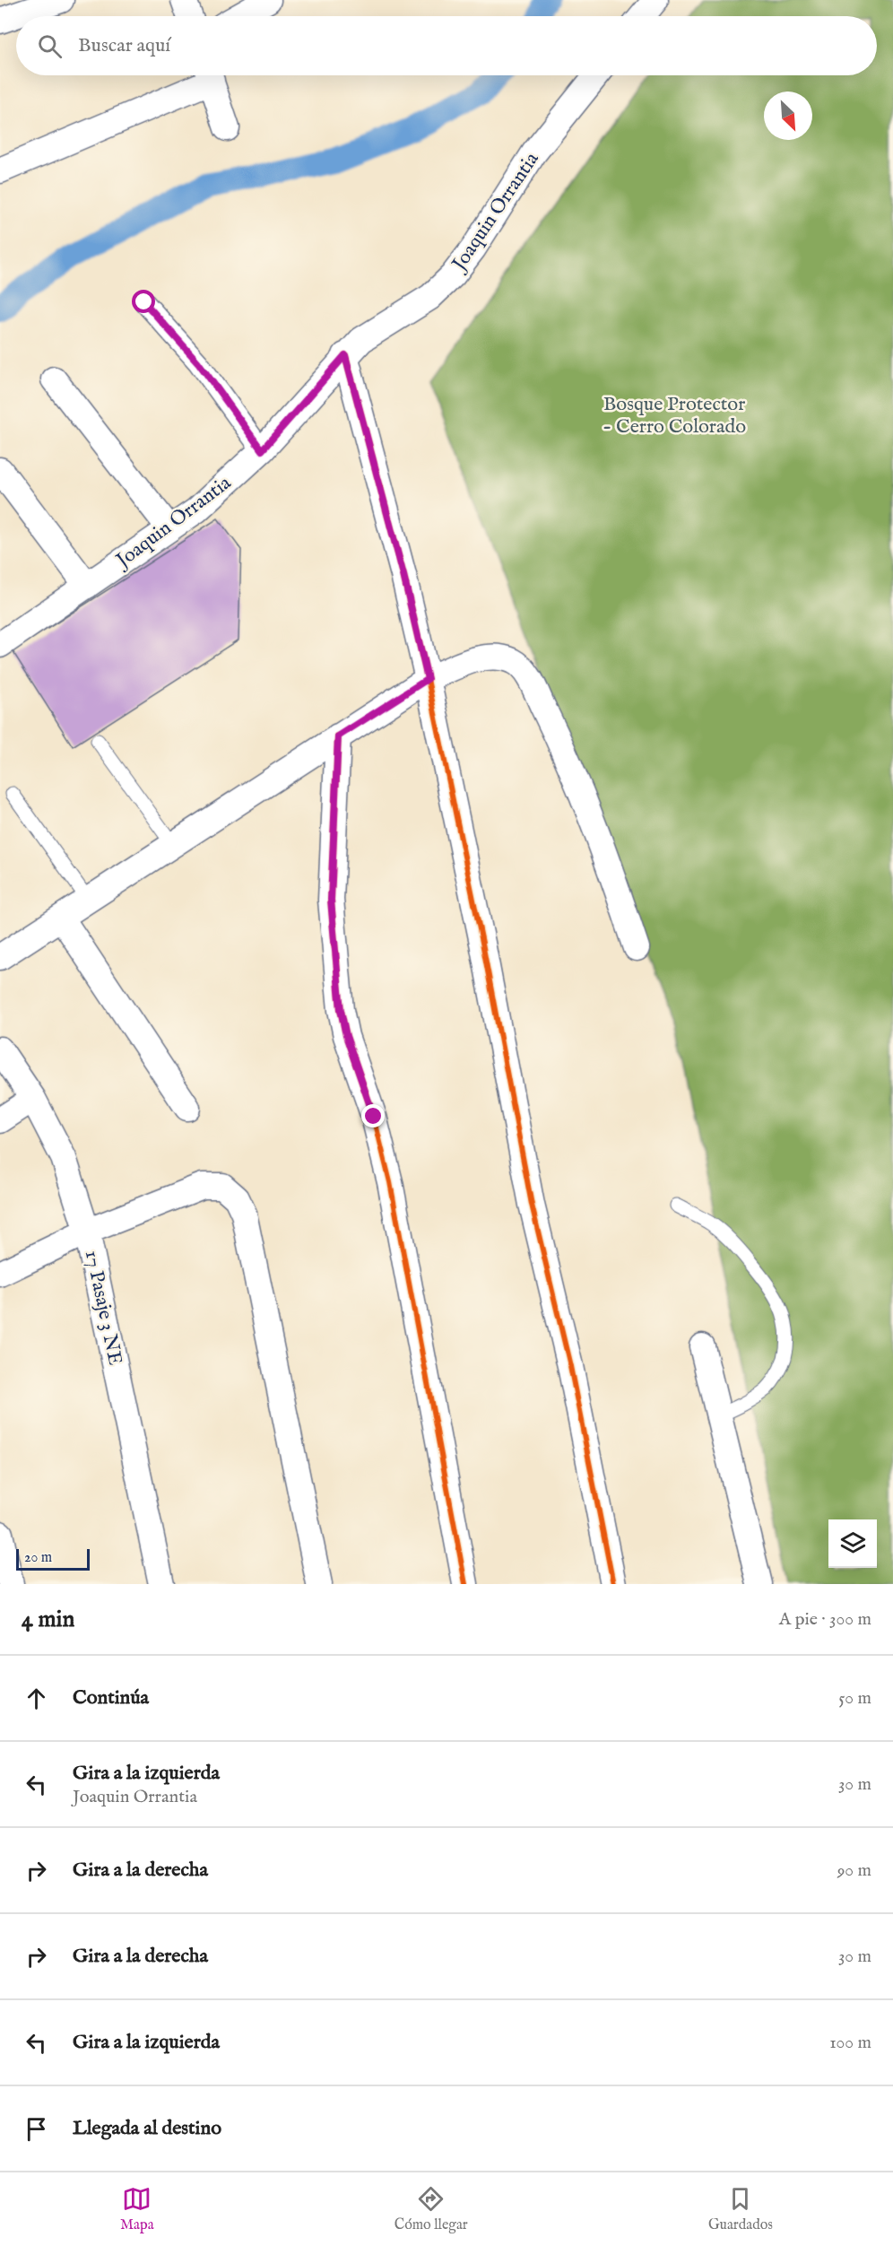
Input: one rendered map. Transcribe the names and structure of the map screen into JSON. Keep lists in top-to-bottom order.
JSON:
{
  "streets": {
    "street": ["Joaquin Orrantia", "17 Pasaje 3 NE"]
  },
  "parks": ["Bosque Protector - Cerro Colorado"],
  "scale_bar": "20 m",
  "north": "bottom right",
  "page": {
    "search": "Buscar aquí",
    "scale": "20 m",
    "heading": ["4 min", "A pie · 300 m"],
    "list": [
      ["Continúa", "50 m"],
      ["Gira a la izquierda", "Joaquin Orrantia", "30 m"],
      ["Gira a la derecha", "90 m"],
      ["Gira a la derecha", "30 m"],
      ["Gira a la izquierda", "100 m"],
      "Llegada al destino"
    ],
    "nav": ["Mapa", "Cómo llegar", "Guardados"]
  }
}
